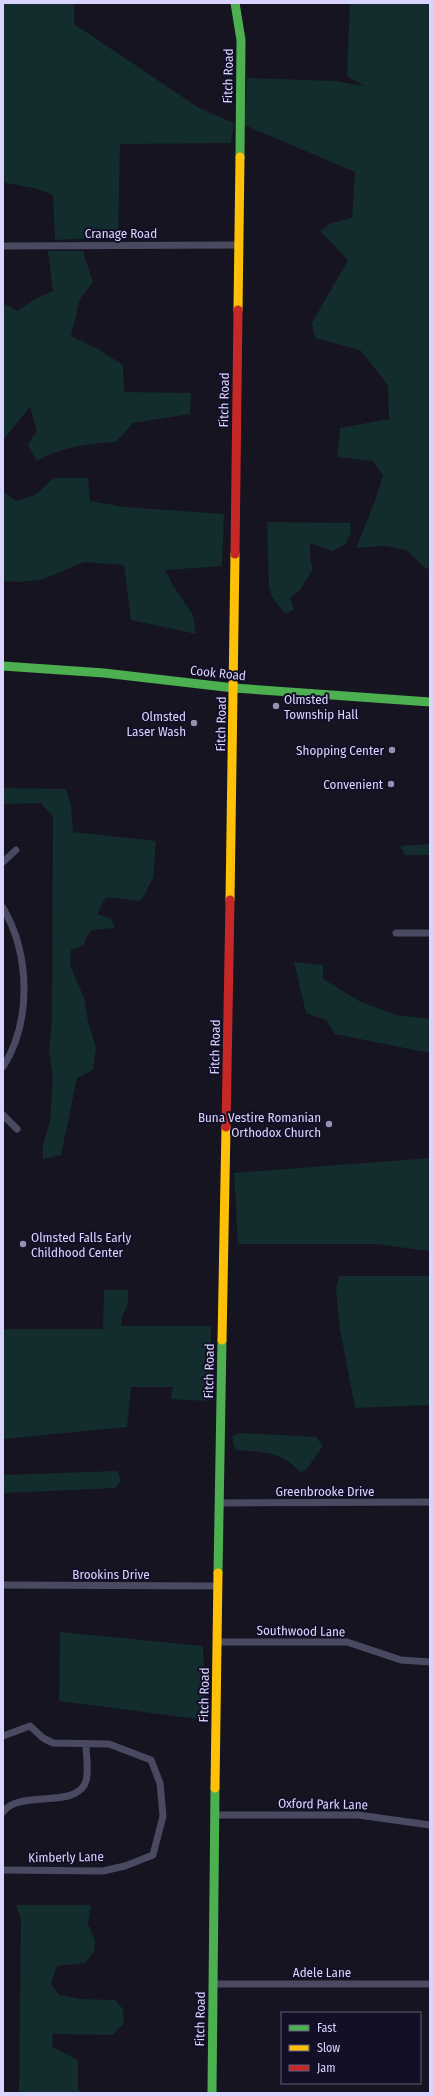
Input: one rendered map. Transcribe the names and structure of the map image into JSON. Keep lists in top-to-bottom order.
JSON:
{
  "streets": {
    "street": [
      "Fitch Road",
      "Cranage Road",
      "Cook Road",
      "Greenbrooke Drive",
      "Brookins Drive",
      "Southwood Lane",
      "Oxford Park Lane",
      "Kimberly Lane",
      "Adele Lane"
    ]
  },
  "crossings": [
    ["Fitch Road", "Cranage Road"],
    ["Fitch Road", "Cook Road"],
    ["Fitch Road", "Greenbrooke Drive"],
    ["Fitch Road", "Brookins Drive"],
    ["Fitch Road", "Southwood Lane"],
    ["Fitch Road", "Oxford Park Lane"],
    ["Fitch Road", "Adele Lane"]
  ],
  "places": [
    "Olmsted Township Hall",
    "Olmsted Laser Wash",
    "Shopping Center",
    "Convenient",
    "Buna Vestire Romanian Orthodox Church",
    "Olmsted Falls Early Childhood Center"
  ],
  "legend": ["Fast", "Slow", "Jam"]
}
